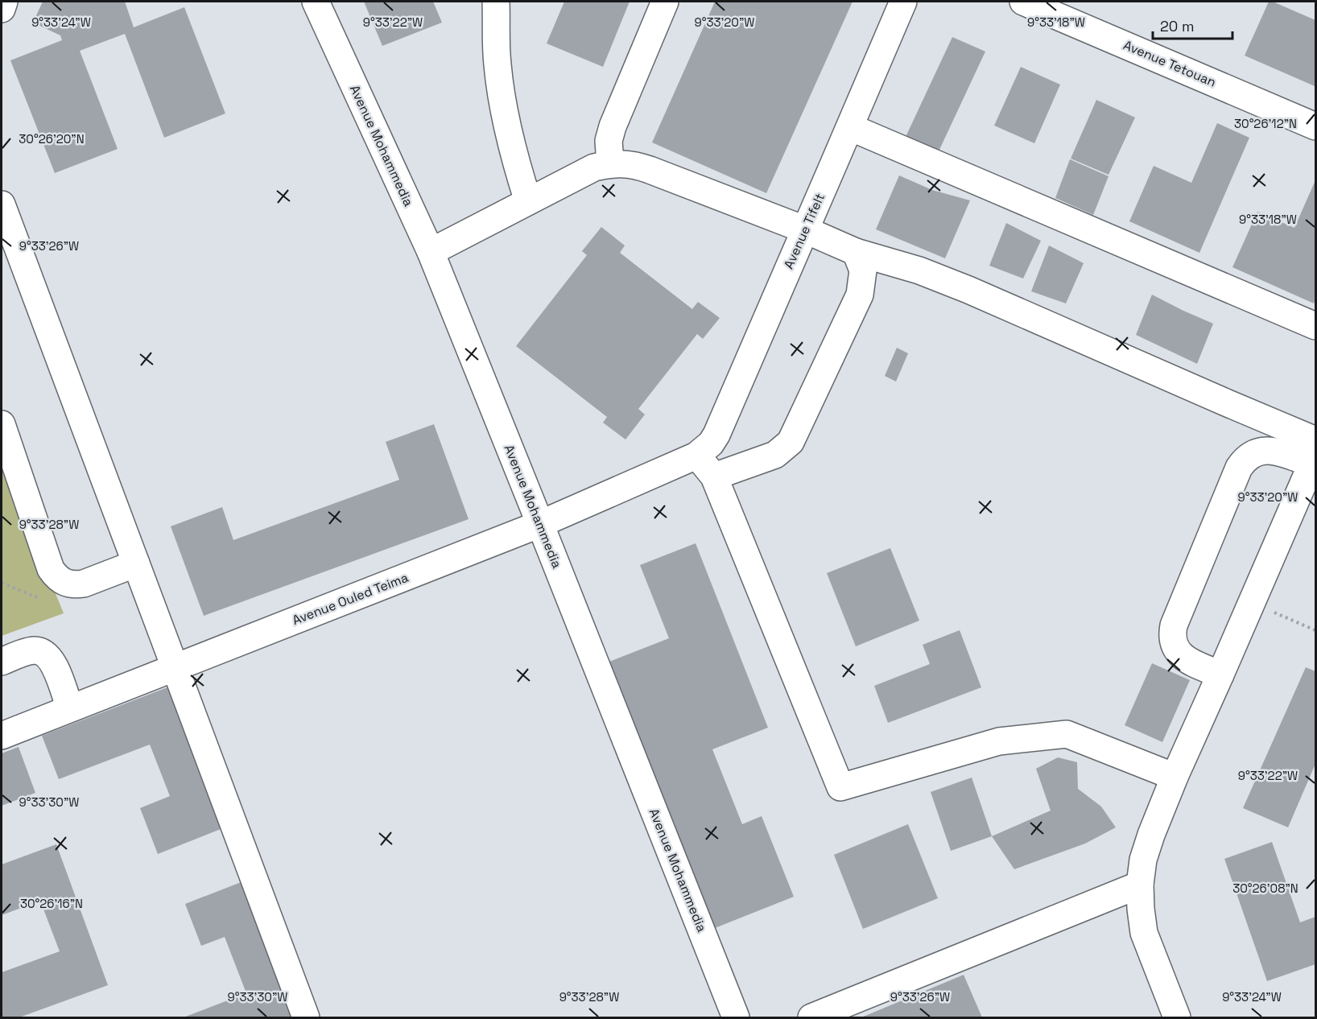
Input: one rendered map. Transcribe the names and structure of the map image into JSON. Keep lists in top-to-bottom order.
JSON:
{
  "streets": {
    "street": [
      "Avenue Tetouan",
      "Avenue Mohammedia",
      "Avenue Tifelt",
      "Avenue Ouled Teima"
    ]
  },
  "crossings": [
    ["Avenue Mohammedia", "Avenue Ouled Teima"],
    ["Avenue Tifelt", "Avenue Ouled Teima"]
  ],
  "scale_bar": "20 m",
  "coordinates": [
    "9°33'24\"W",
    "9°33'20\"W",
    "9°33'22\"W",
    "9°33'18\"W",
    "30°26'12\"N",
    "30°26'20\"N",
    "9°33'26\"W",
    "9°33'28\"W",
    "9°33'30\"W",
    "30°26'08\"N",
    "30°26'16\"N"
  ]
}
